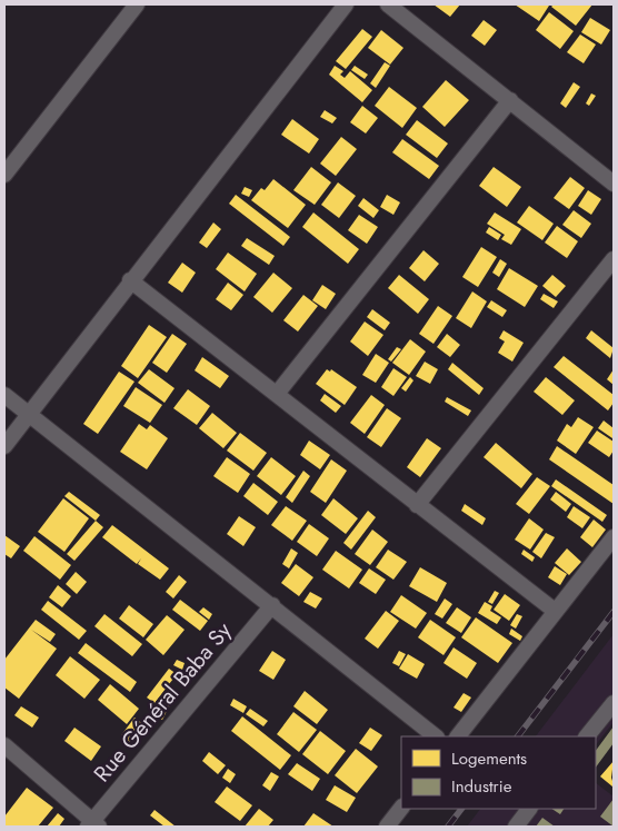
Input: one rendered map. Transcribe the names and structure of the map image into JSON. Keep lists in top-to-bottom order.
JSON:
{
  "streets": {
    "street": ["Rue Général Baba Sy"]
  },
  "legend": ["Logements", "Industrie"]
}
